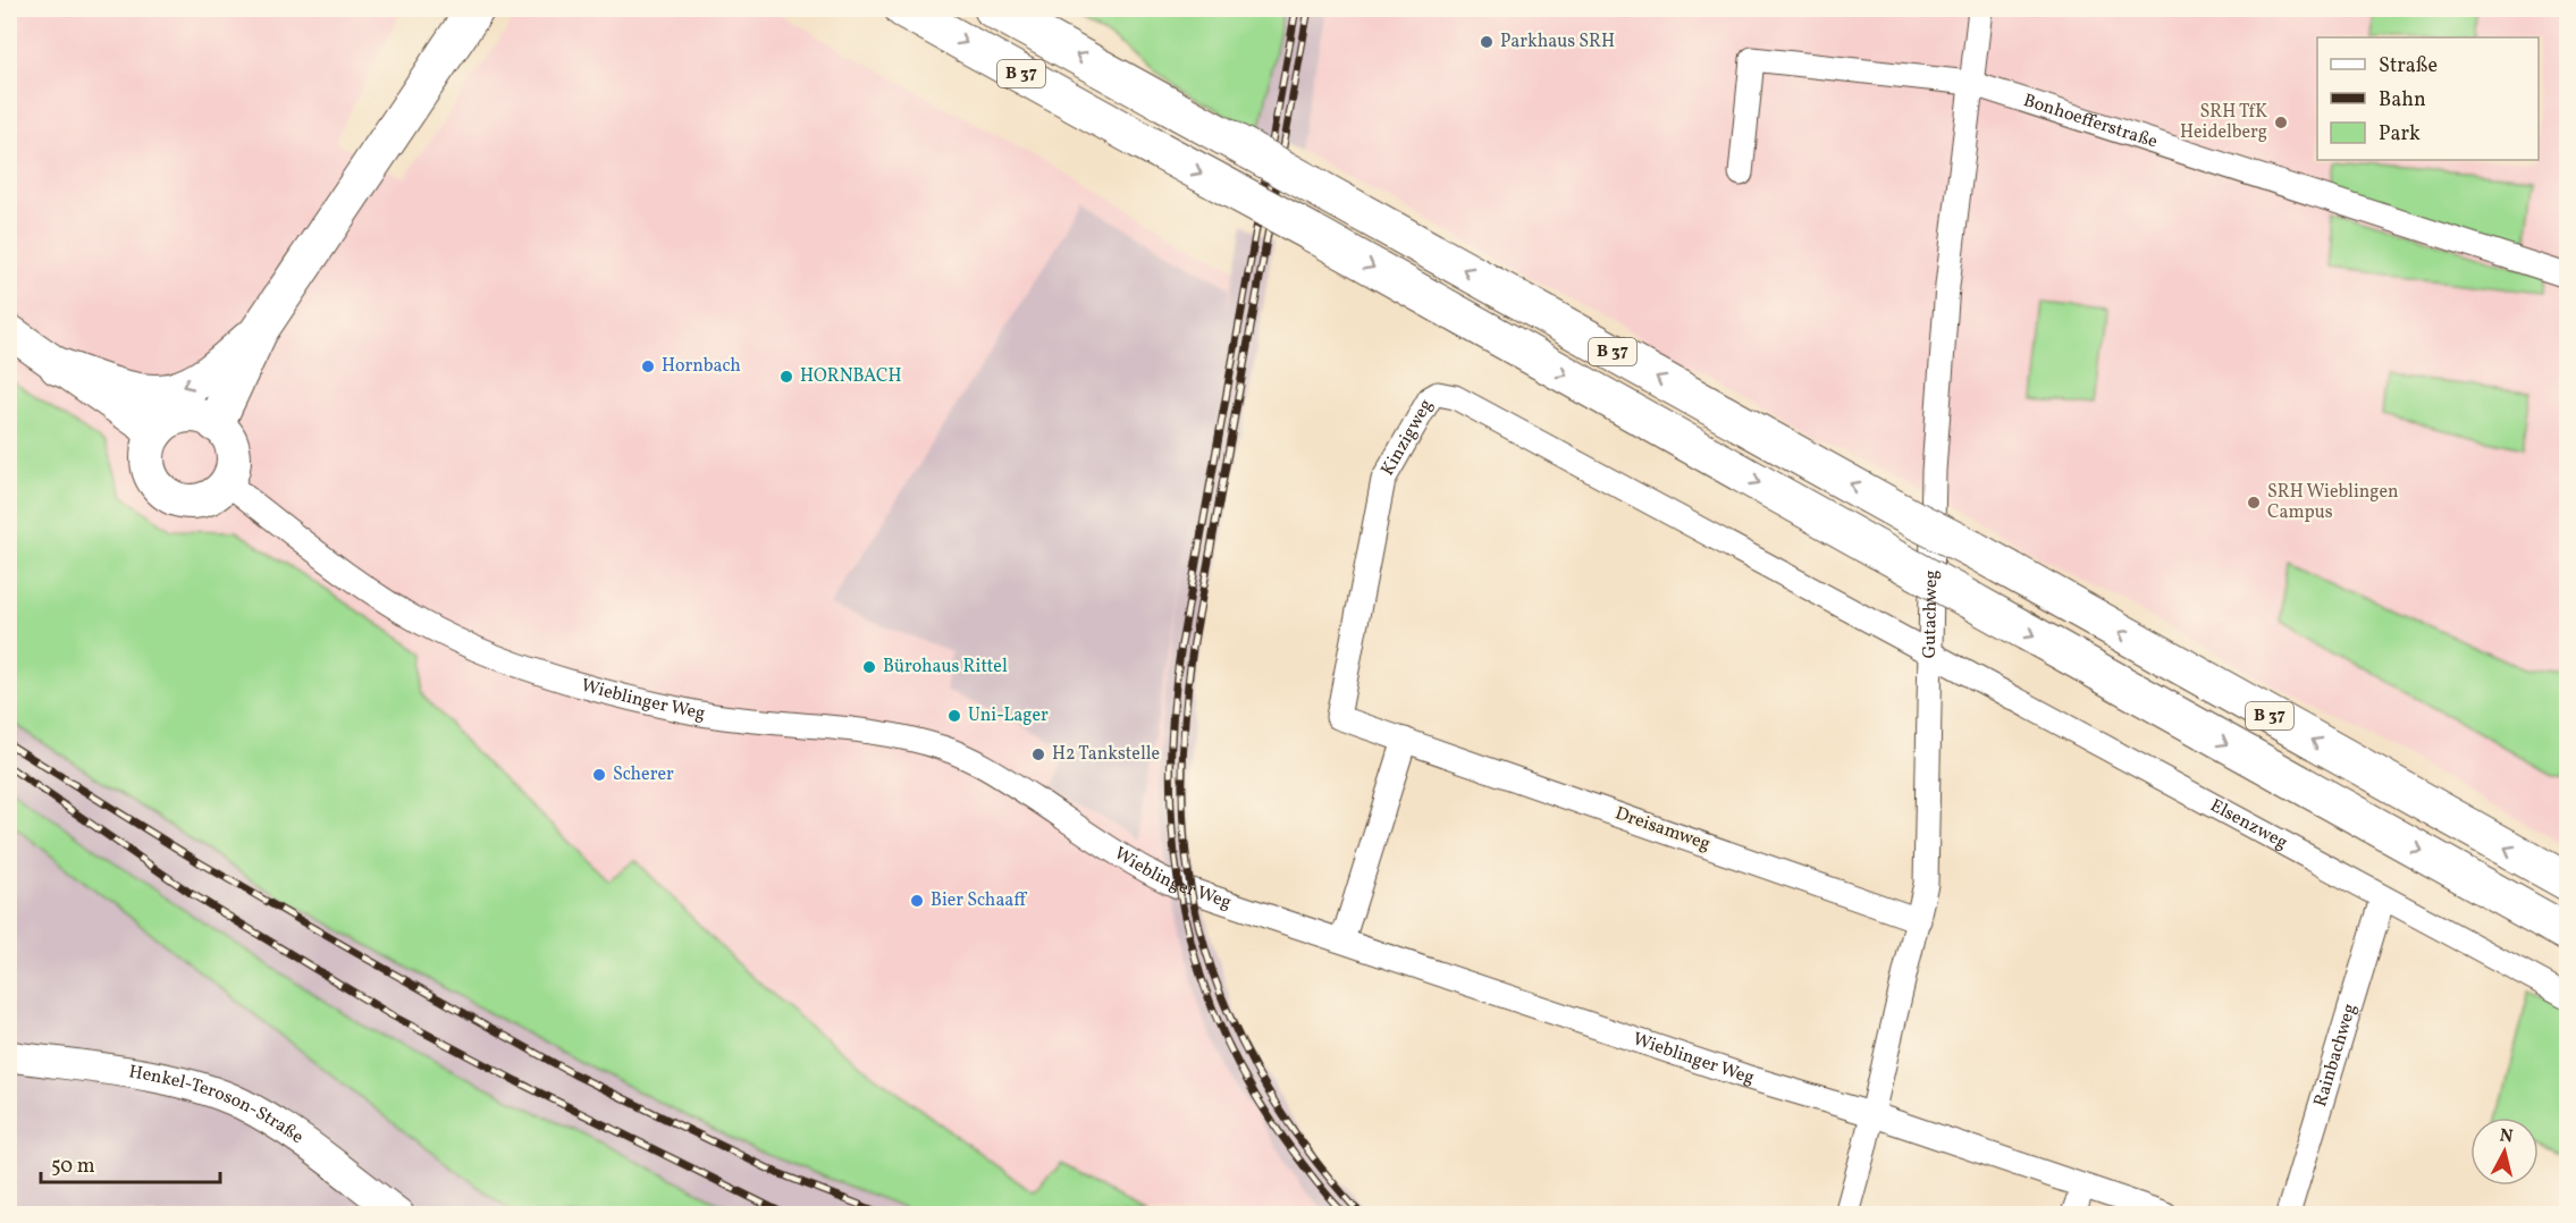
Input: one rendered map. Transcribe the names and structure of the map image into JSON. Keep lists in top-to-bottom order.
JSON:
{
  "streets": {
    "highway": ["B 37"],
    "street": [
      "Bonhoefferstraße",
      "Kinzigweg",
      "Gutachweg",
      "Wieblinger Weg",
      "Elsenzweg",
      "Dreisamweg",
      "Rainbachweg",
      "Henkel-Teroson-Straße"
    ]
  },
  "crossings": [
    ["Bonhoefferstraße", "Gutachweg"],
    ["Kinzigweg", "Gutachweg"],
    ["Kinzigweg", "Elsenzweg"],
    ["Kinzigweg", "Dreisamweg"],
    ["Gutachweg", "Wieblinger Weg"],
    ["Gutachweg", "Elsenzweg"],
    ["Gutachweg", "Dreisamweg"],
    ["Elsenzweg", "Rainbachweg"]
  ],
  "places": [
    "Parkhaus SRH",
    "SRH TfK Heidelberg",
    "Hornbach",
    "HORNBACH",
    "SRH Wieblingen Campus",
    "Bürohaus Rittel",
    "Uni-Lager",
    "H2 Tankstelle",
    "Scherer",
    "Bier Schaaff"
  ],
  "legend": ["Straße", "Bahn", "Park"],
  "scale_bar": "50 m",
  "north": "top"
}
